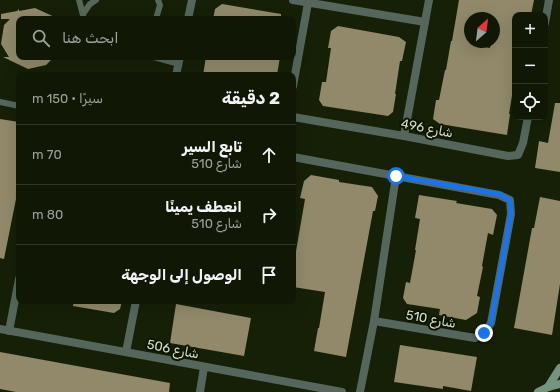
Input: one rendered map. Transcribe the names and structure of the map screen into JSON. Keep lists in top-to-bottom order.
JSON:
{
  "streets": {
    "street": ["شارع 496", "شارع 510", "شارع 506"]
  },
  "north": "top right",
  "page": {
    "map_buttons": ["+", "−"],
    "search": "ابحث هنا",
    "heading": ["2 دقيقة", "سيرًا · 150 m"],
    "list": [
      ["تابع السير", "شارع 510", "70 m"],
      ["انعطف يمينًا", "شارع 510", "80 m"],
      "الوصول إلى الوجهة"
    ]
  }
}
